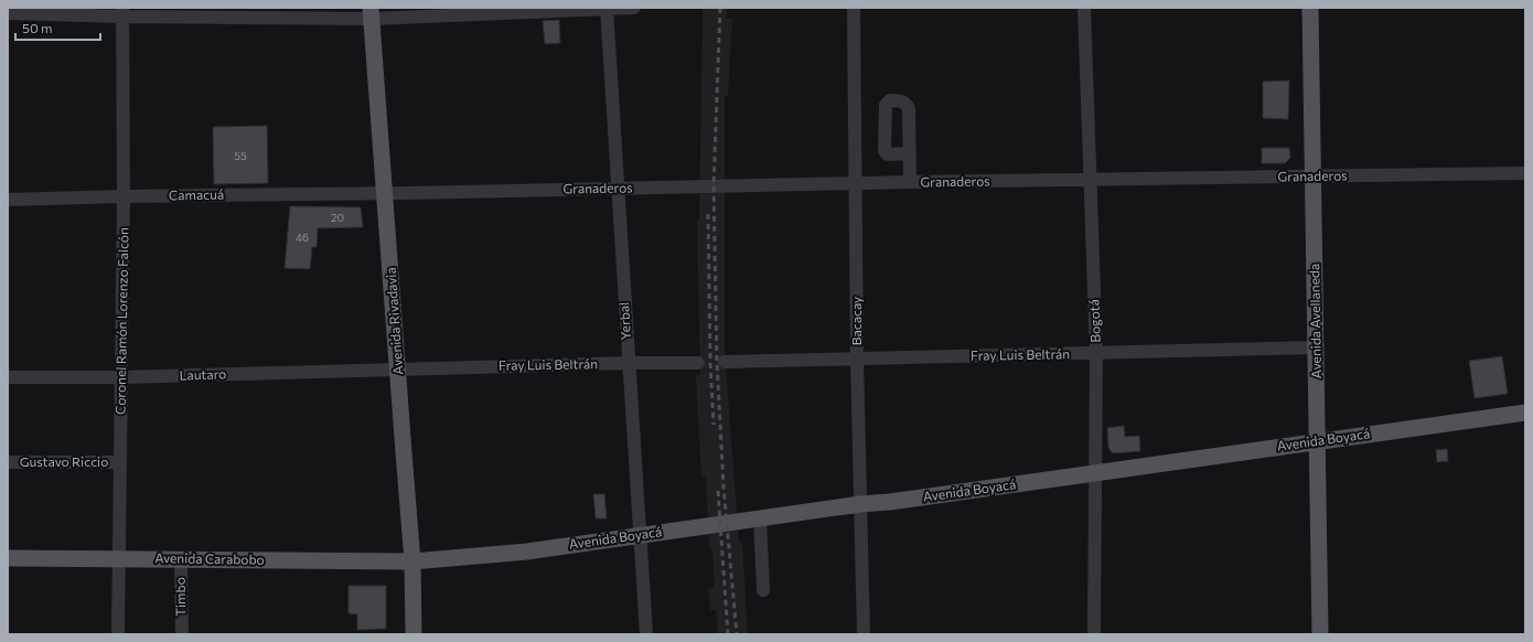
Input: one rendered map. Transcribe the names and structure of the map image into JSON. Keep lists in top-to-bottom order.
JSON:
{
  "streets": {
    "main road": [
      "Avenida Rivadavia",
      "Avenida Avellaneda",
      "Avenida Boyacá",
      "Avenida Carabobo"
    ],
    "street": [
      "Granaderos",
      "Camacuá",
      "Coronel Ramón Lorenzo Falcón",
      "Yerbal",
      "Bacacay",
      "Bogotá",
      "Fray Luis Beltrán",
      "Lautaro",
      "Gustavo Riccio",
      "Timbo"
    ]
  },
  "crossings": [
    ["Granaderos", "Camacuá"],
    ["Granaderos", "Avenida Rivadavia"],
    ["Granaderos", "Yerbal"],
    ["Granaderos", "Bacacay"],
    ["Granaderos", "Bogotá"],
    ["Granaderos", "Avenida Avellaneda"],
    ["Camacuá", "Coronel Ramón Lorenzo Falcón"],
    ["Camacuá", "Avenida Rivadavia"],
    ["Coronel Ramón Lorenzo Falcón", "Lautaro"],
    ["Coronel Ramón Lorenzo Falcón", "Gustavo Riccio"],
    ["Coronel Ramón Lorenzo Falcón", "Avenida Carabobo"],
    ["Avenida Rivadavia", "Fray Luis Beltrán"],
    ["Avenida Rivadavia", "Lautaro"],
    ["Avenida Rivadavia", "Avenida Boyacá"],
    ["Avenida Rivadavia", "Avenida Carabobo"],
    ["Yerbal", "Fray Luis Beltrán"],
    ["Yerbal", "Avenida Boyacá"],
    ["Bacacay", "Fray Luis Beltrán"],
    ["Bacacay", "Avenida Boyacá"],
    ["Bogotá", "Fray Luis Beltrán"],
    ["Bogotá", "Avenida Boyacá"],
    ["Avenida Avellaneda", "Fray Luis Beltrán"],
    ["Avenida Avellaneda", "Avenida Boyacá"],
    ["Fray Luis Beltrán", "Lautaro"],
    ["Avenida Boyacá", "Avenida Carabobo"],
    ["Avenida Carabobo", "Timbo"]
  ],
  "house_numbers": ["55", "20", "46"],
  "scale_bar": "50 m"
}
